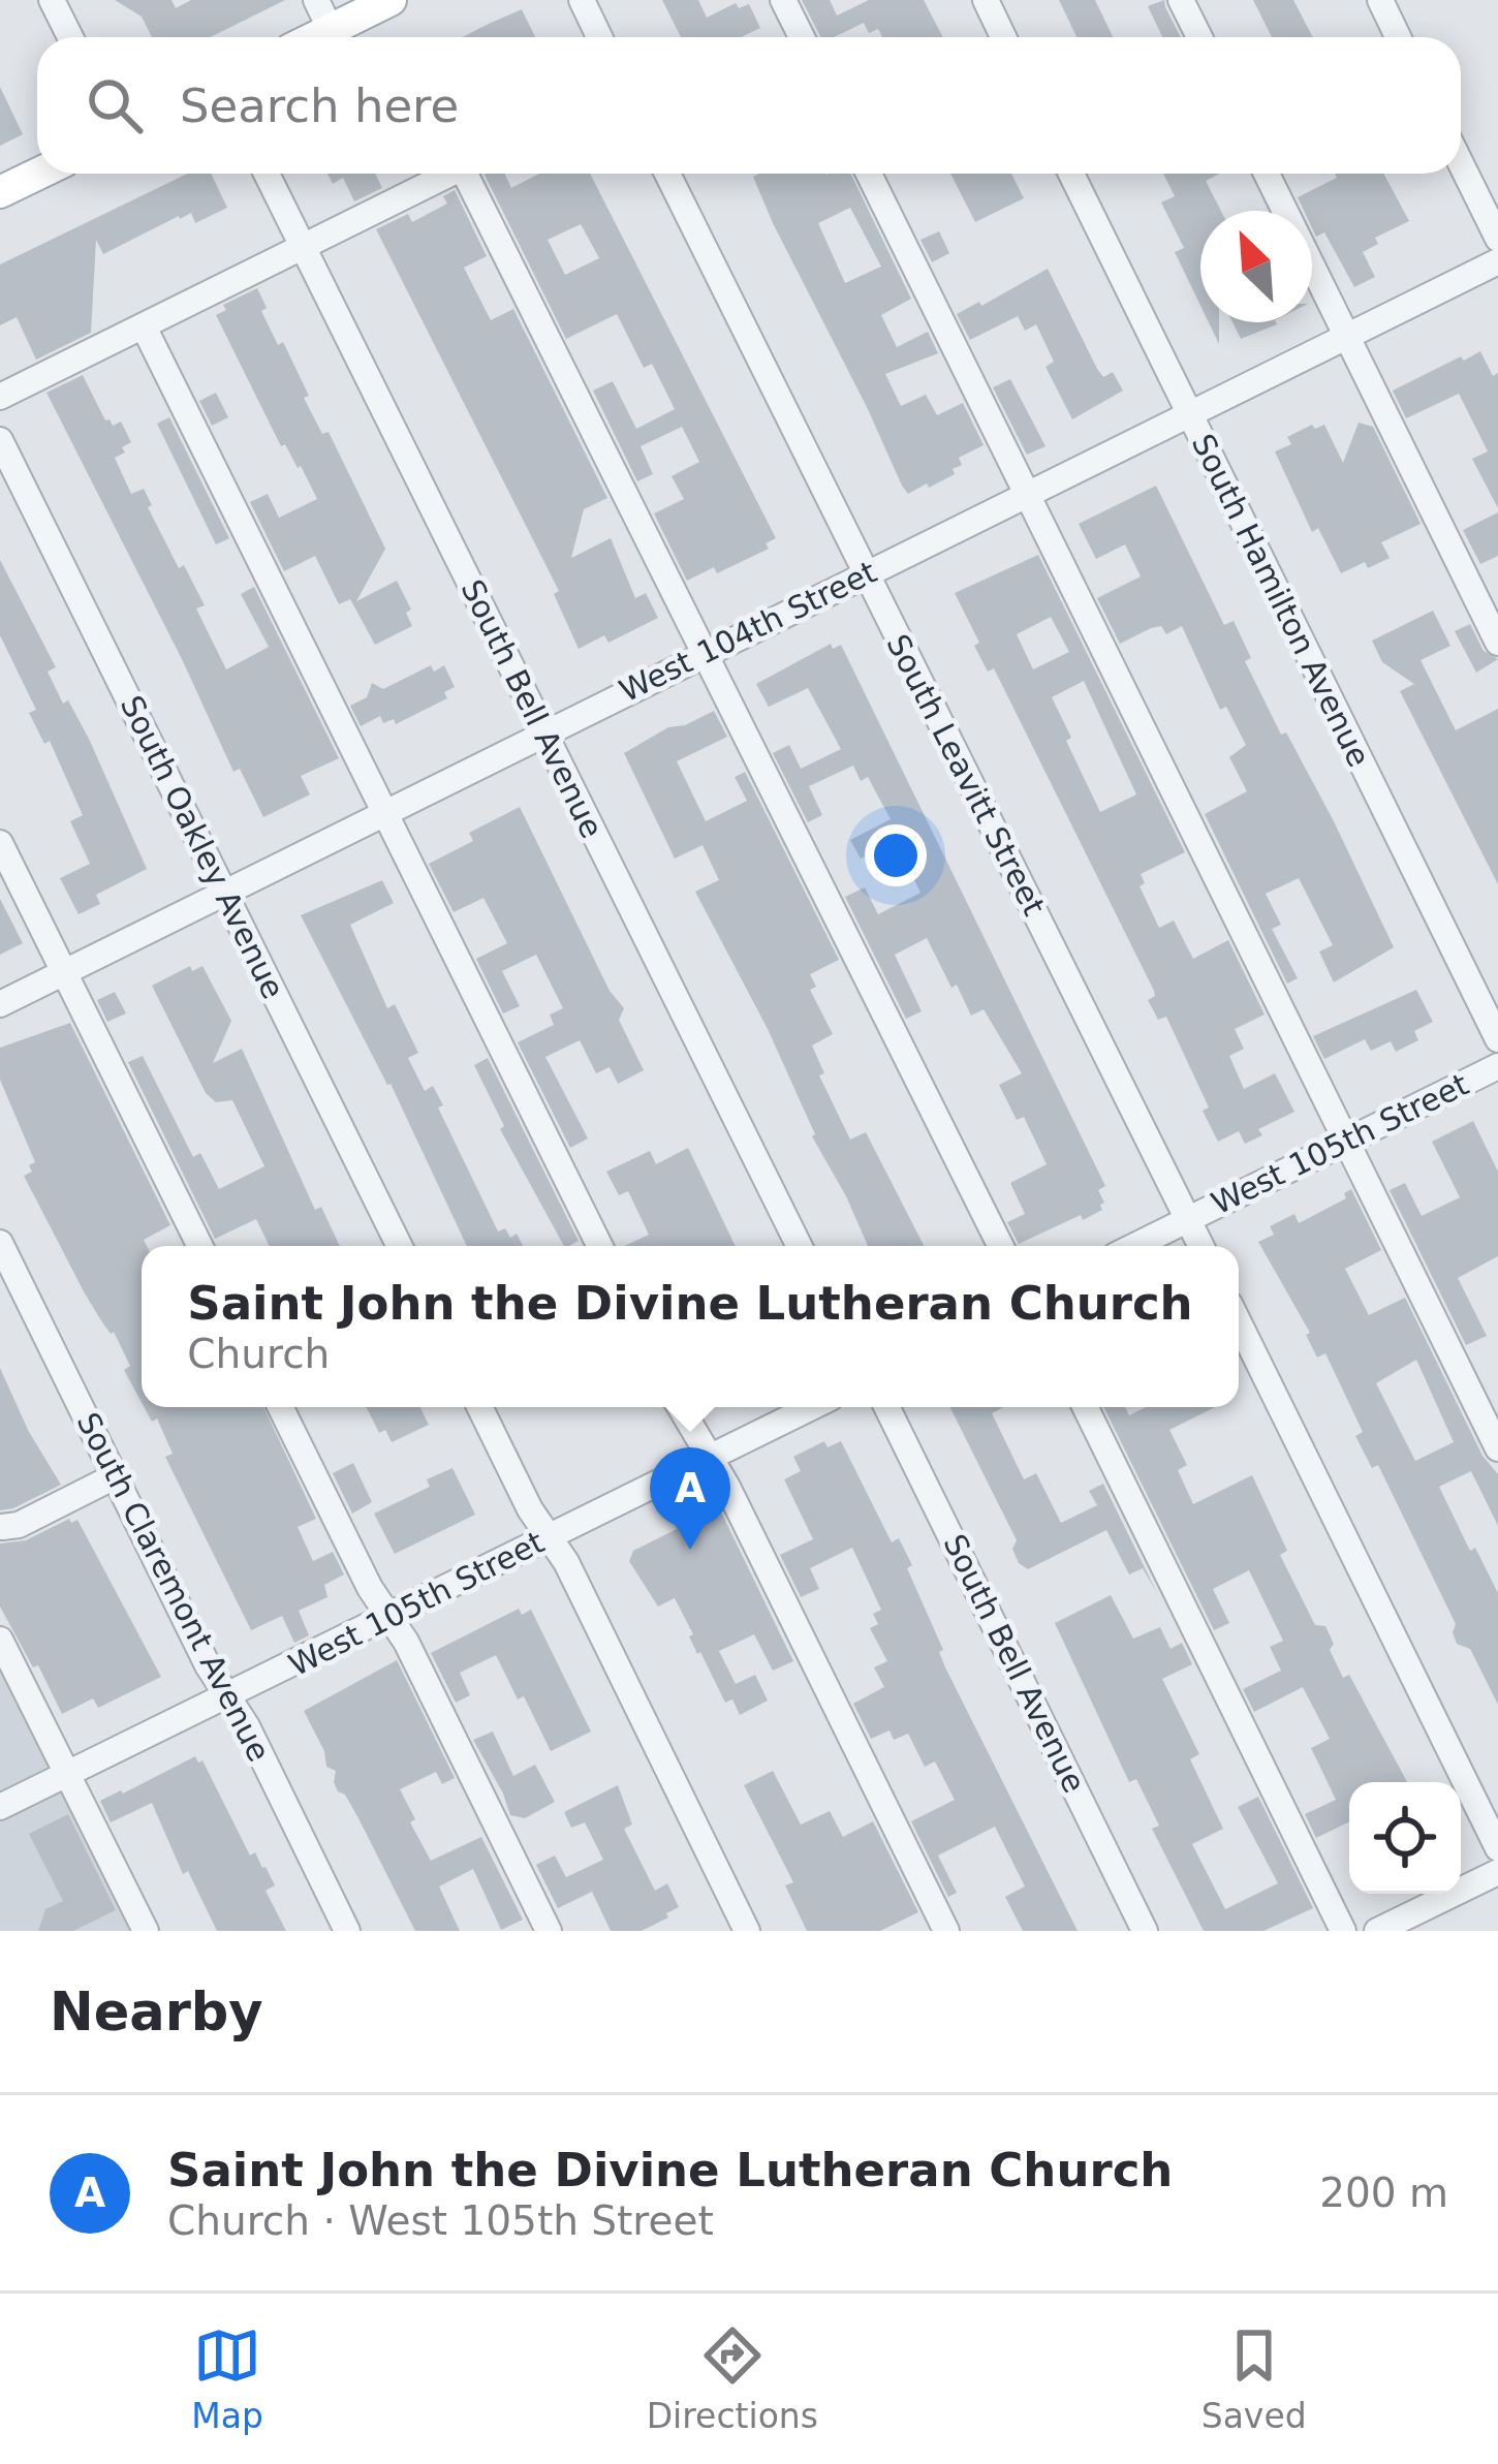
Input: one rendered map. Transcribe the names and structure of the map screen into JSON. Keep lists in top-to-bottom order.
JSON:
{
  "streets": {
    "street": [
      "South Hamilton Avenue",
      "West 104th Street",
      "South Bell Avenue",
      "South Leavitt Street",
      "South Oakley Avenue",
      "West 105th Street",
      "South Claremont Avenue"
    ]
  },
  "crossings": [
    ["South Hamilton Avenue", "West 104th Street"],
    ["West 104th Street", "South Bell Avenue"],
    ["West 104th Street", "South Leavitt Street"],
    ["West 104th Street", "South Oakley Avenue"],
    ["South Leavitt Street", "West 105th Street"],
    ["West 105th Street", "South Claremont Avenue"]
  ],
  "north": "top left",
  "page": {
    "search": "Search here",
    "popup": ["Saint John the Divine Lutheran Church", "Church"],
    "pins": "A",
    "heading": "Nearby",
    "list": [
      {
        "mark": "A",
        "name": "Saint John the Divine Lutheran Church",
        "note": "Church · West 105th Street",
        "value": "200 m"
      }
    ],
    "nav": ["Map", "Directions", "Saved"]
  }
}
